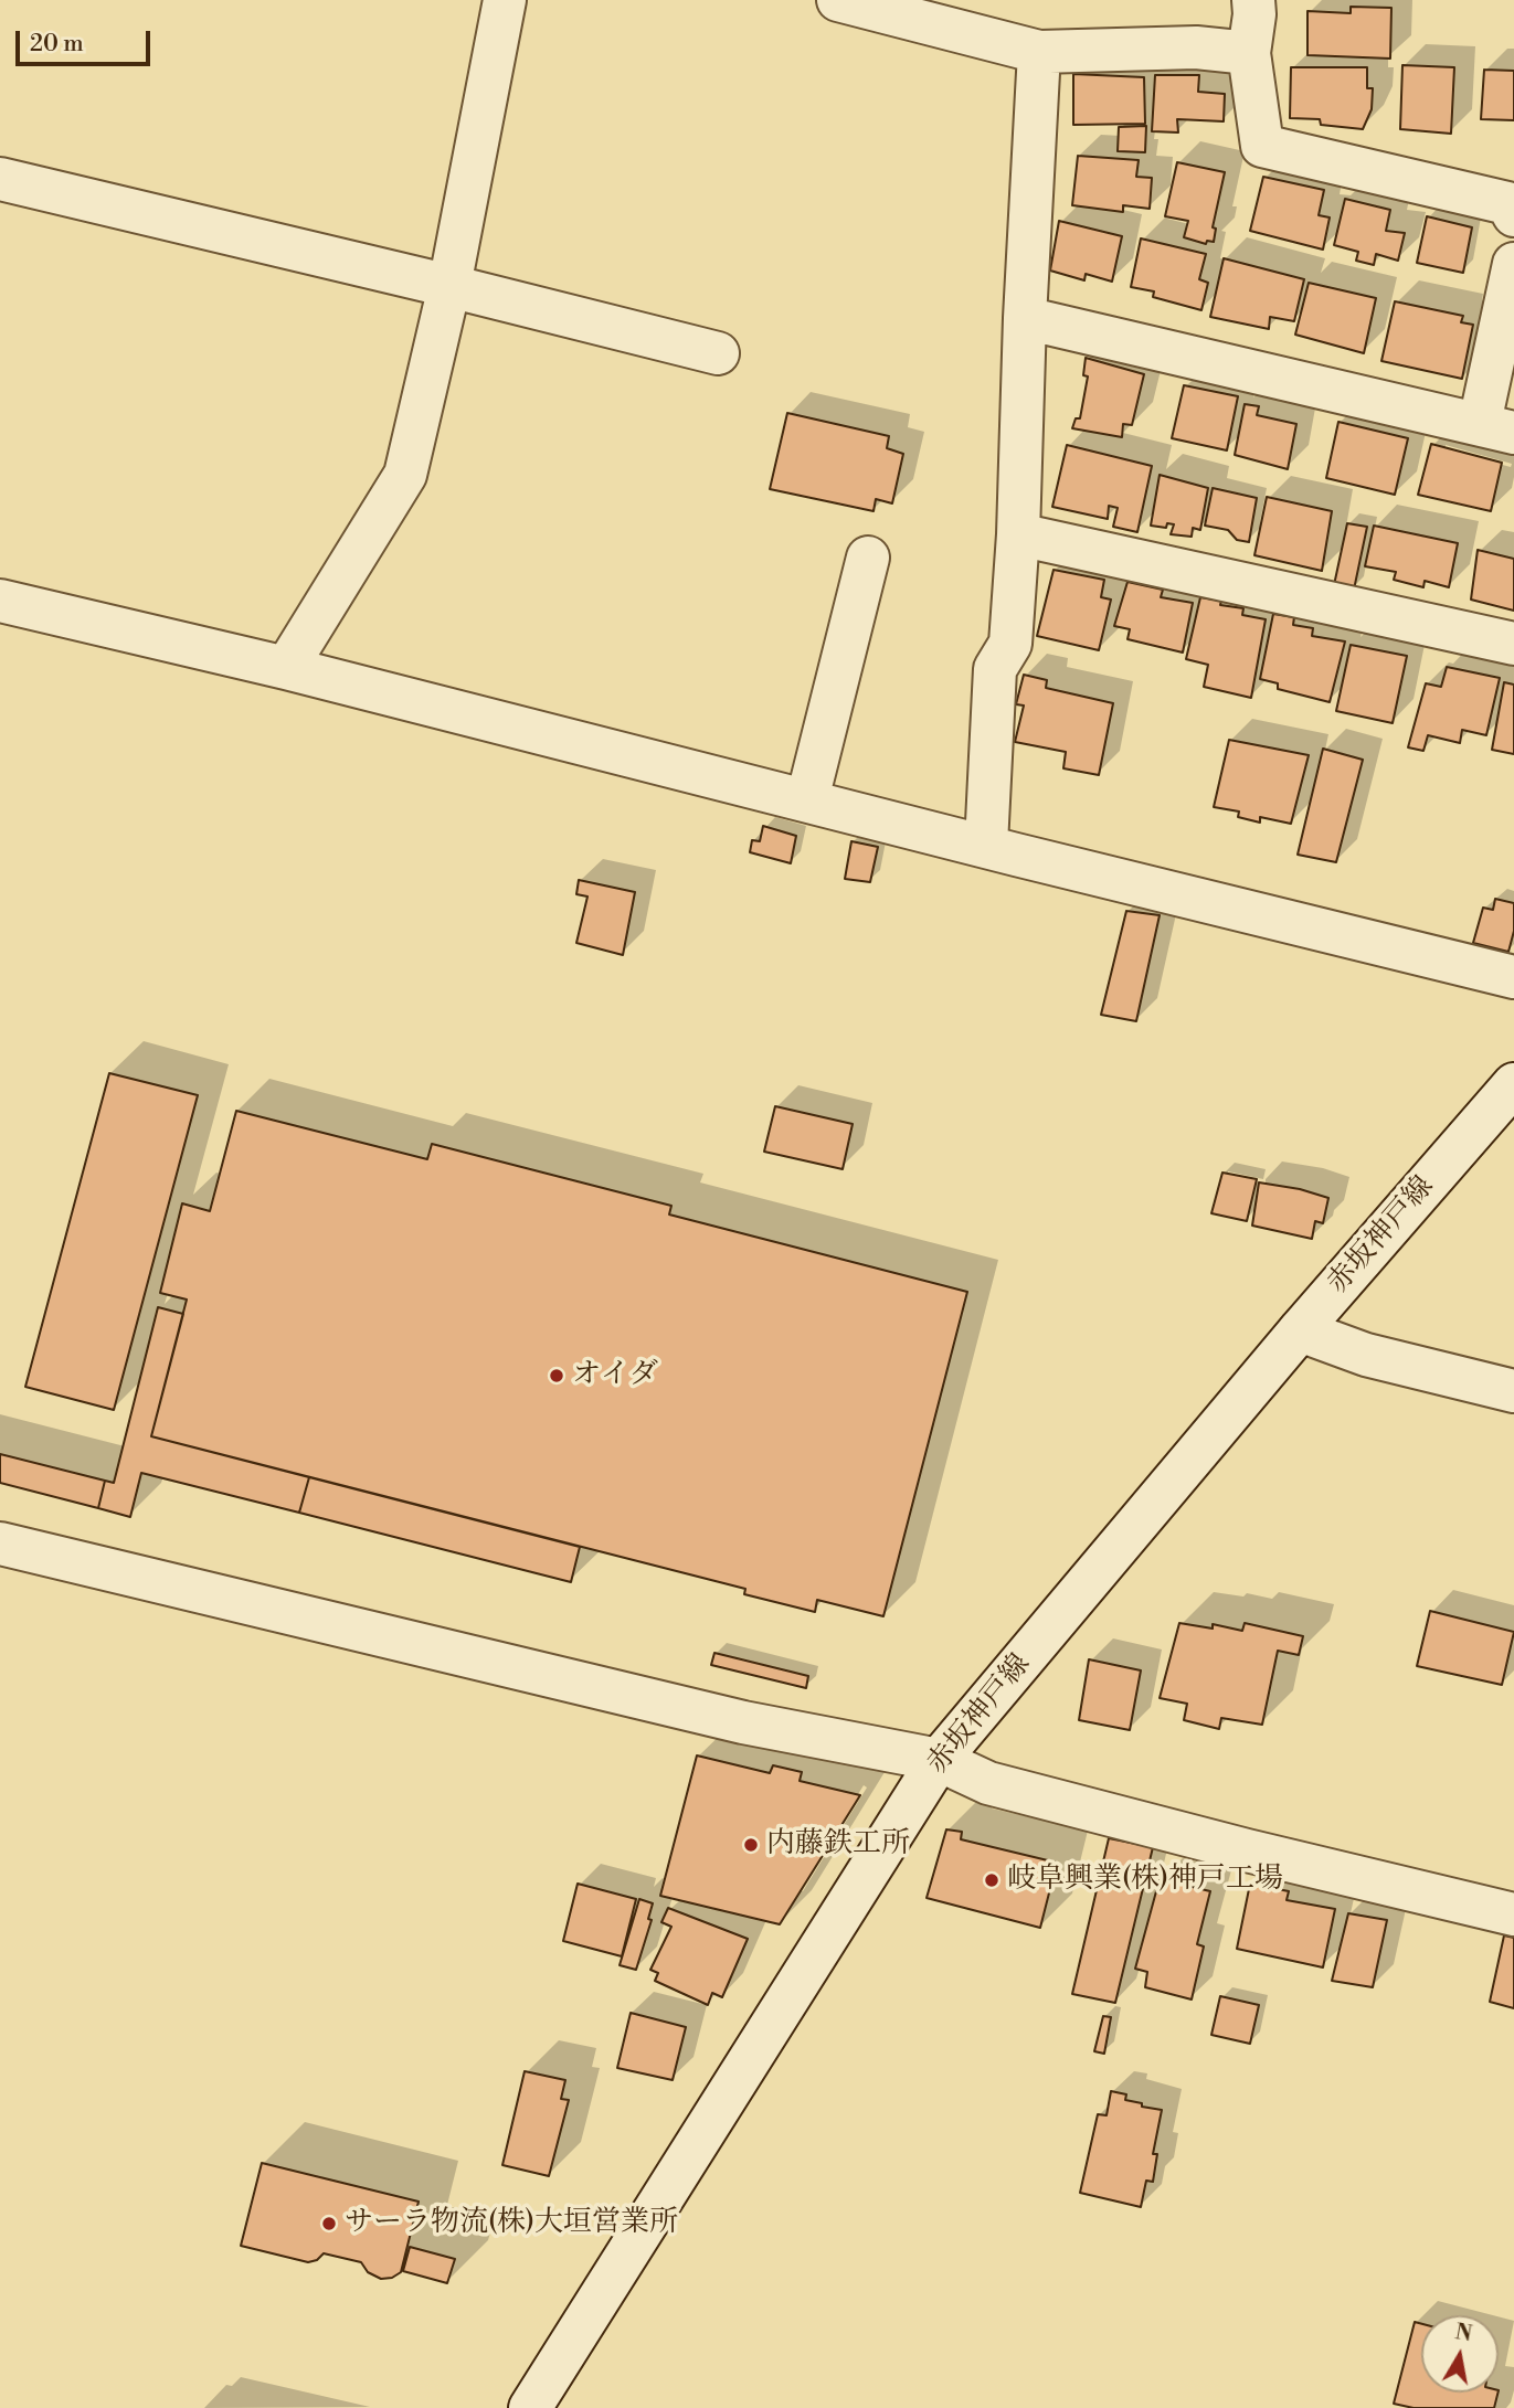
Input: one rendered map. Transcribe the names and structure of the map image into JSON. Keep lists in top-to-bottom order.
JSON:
{
  "streets": {
    "street": ["赤坂神戸線"]
  },
  "places": [
    "オイダ",
    "内藤鉄工所",
    "岐阜興業(株)神戸工場",
    "サーラ物流(株)大垣営業所"
  ],
  "scale_bar": "20 m",
  "north": "top"
}
